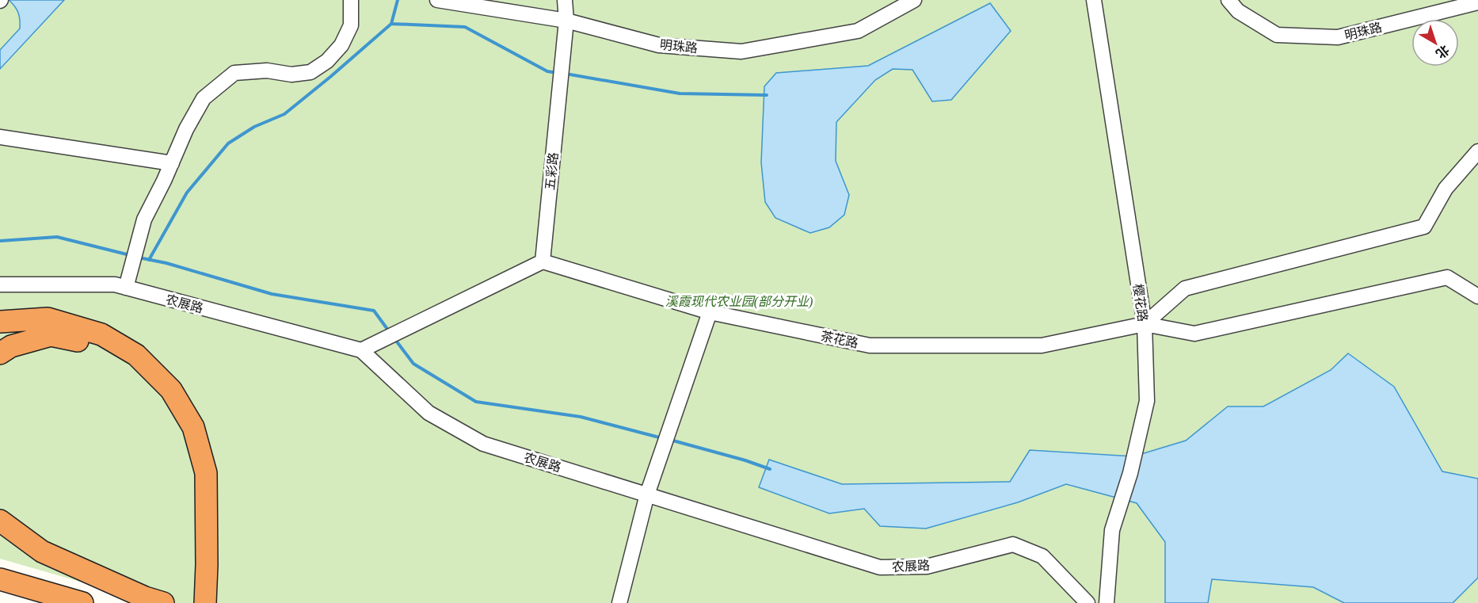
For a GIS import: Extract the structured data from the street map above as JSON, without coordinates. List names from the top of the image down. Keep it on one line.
{"streets":{"street":["明珠路","五彩路","樱花路","农展路","茶花路"]},"crossings":[["明珠路","五彩路"],["五彩路","茶花路"],["樱花路","茶花路"]],"parks":["溪霞现代农业园(部分开业)"],"north":"bottom right"}
